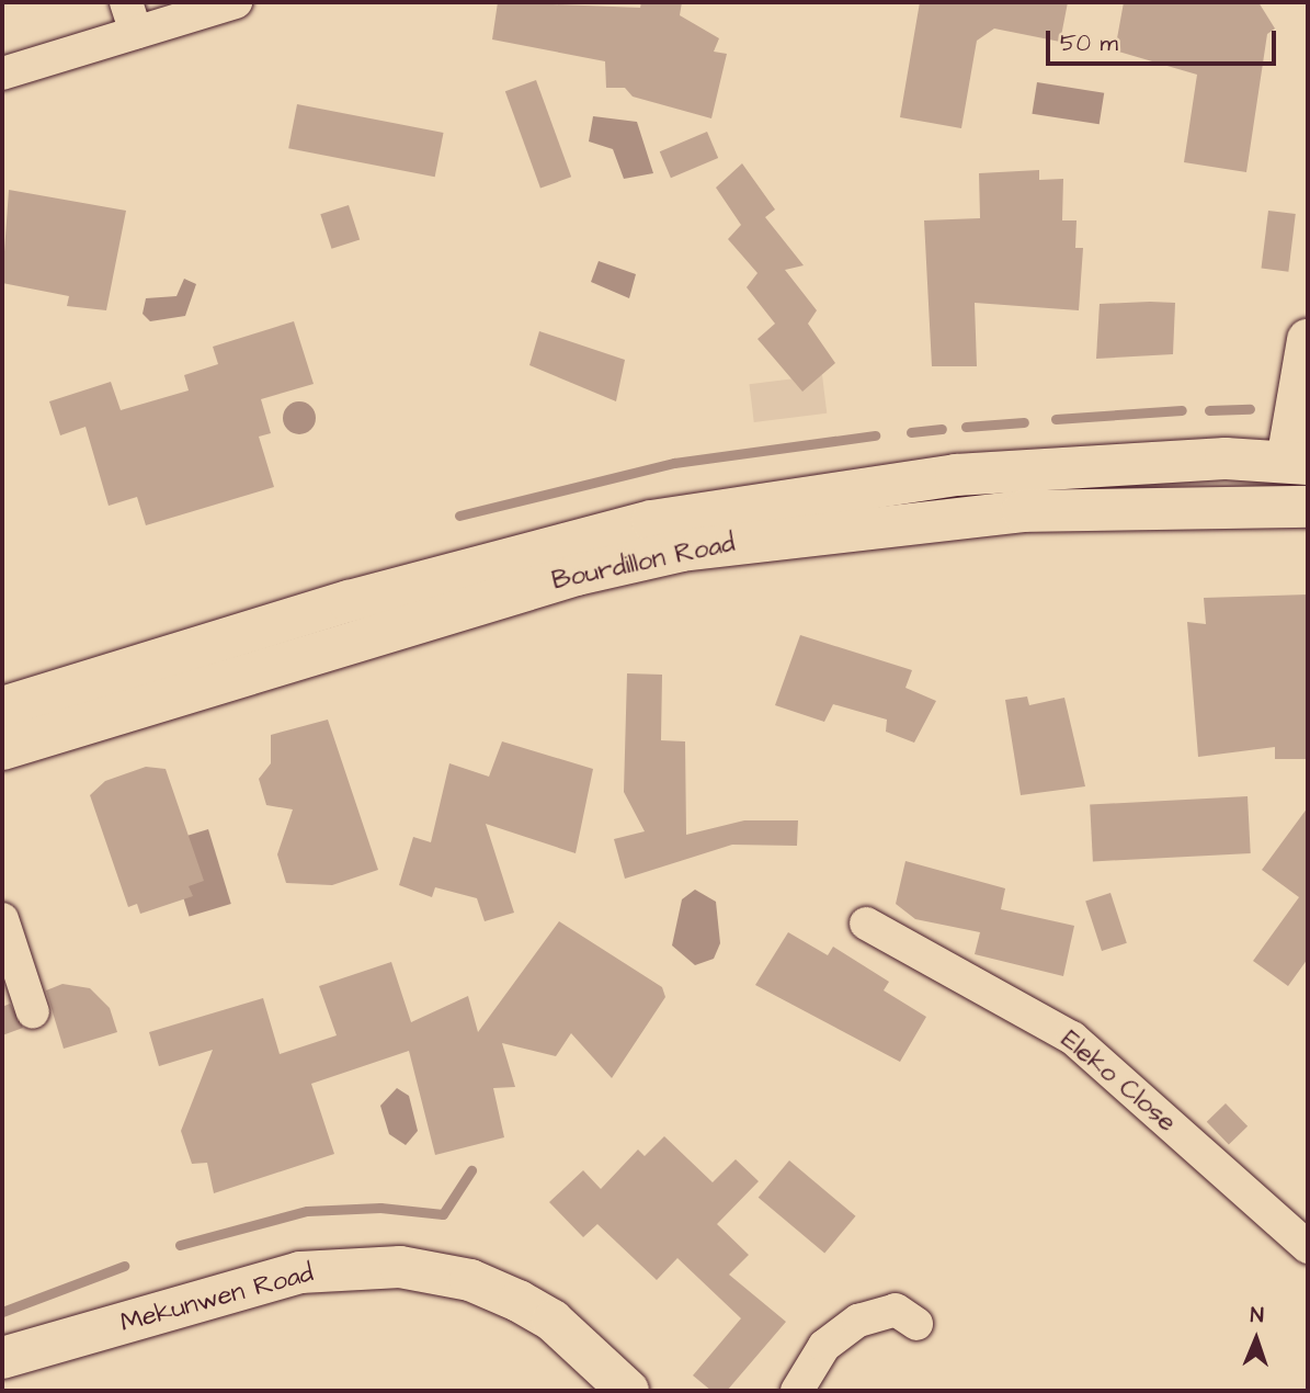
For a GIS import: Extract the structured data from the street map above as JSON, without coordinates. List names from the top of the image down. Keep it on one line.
{"streets":{"main road":["Bourdillon Road","Mekunwen Road"],"street":["Eleko Close"]},"scale_bar":"50 m","north":"top"}
